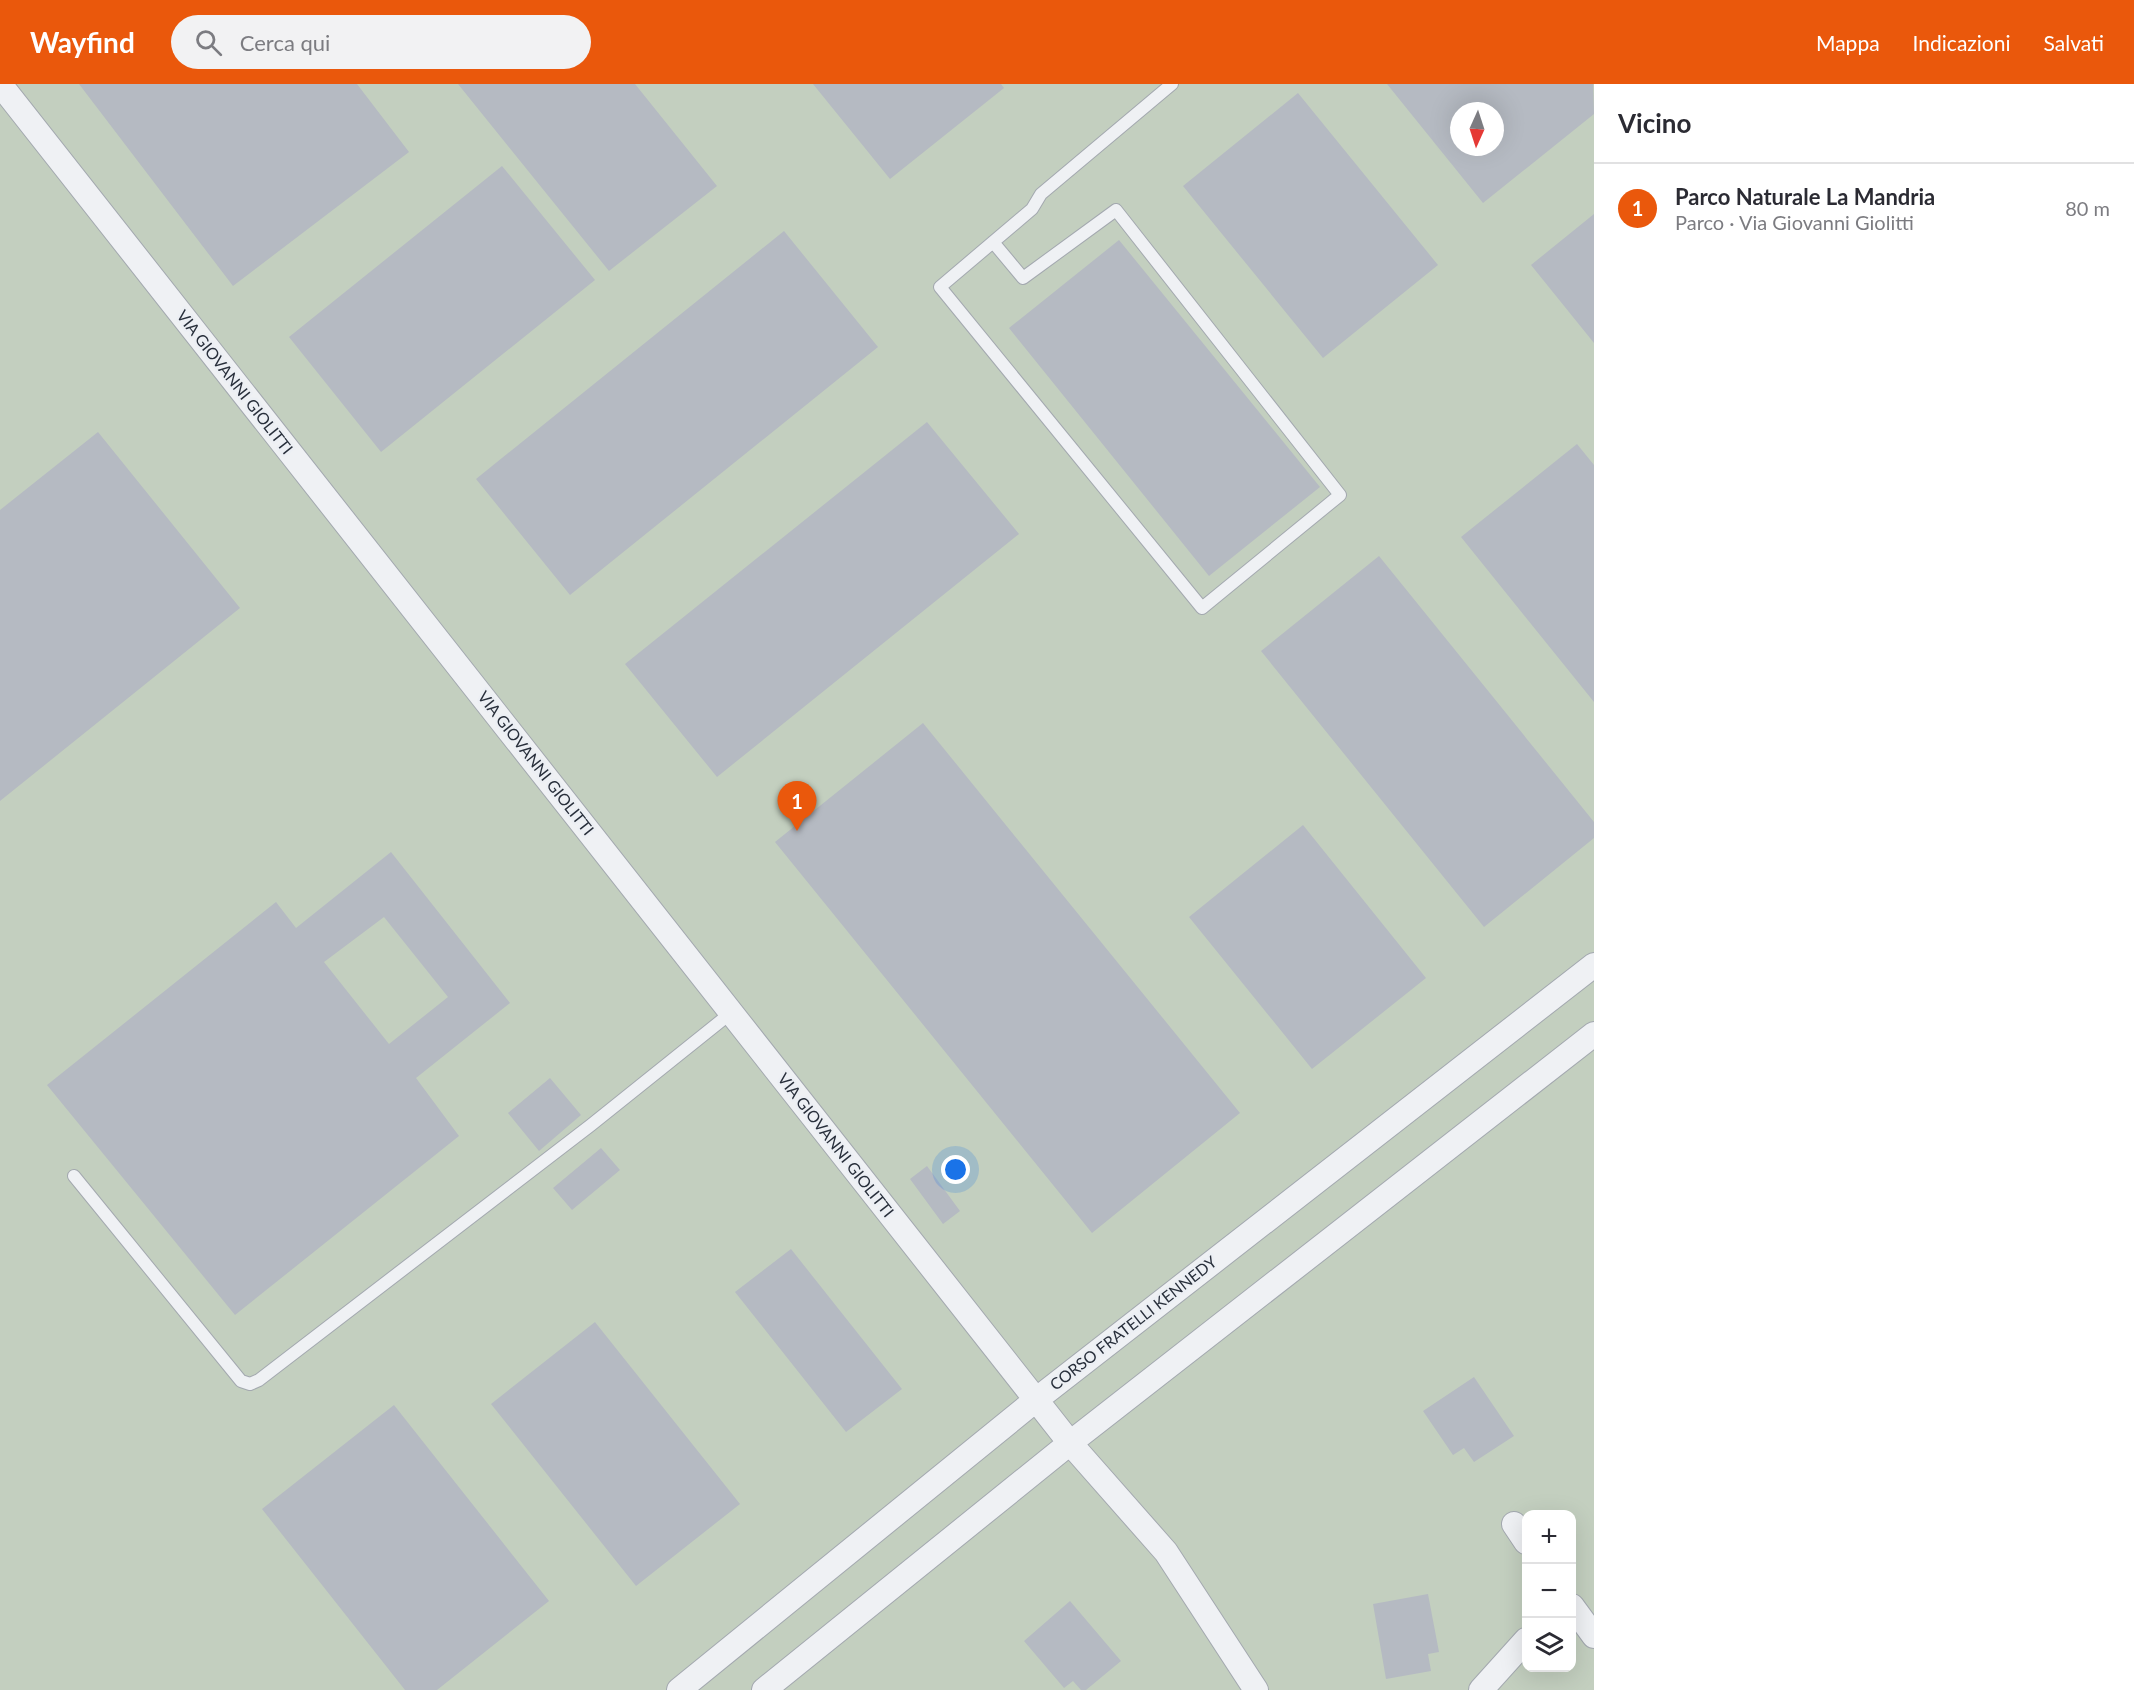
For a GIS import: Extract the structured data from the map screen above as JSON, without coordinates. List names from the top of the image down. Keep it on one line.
{"streets":{"street":["VIA GIOVANNI GIOLITTI","CORSO FRATELLI KENNEDY"]},"crossings":[["VIA GIOVANNI GIOLITTI","CORSO FRATELLI KENNEDY"]],"north":"bottom","page":{"header":"Wayfind","search":"Cerca qui","nav":["Mappa","Indicazioni","Salvati"],"heading":"Vicino","list":[{"mark":"1","name":"Parco Naturale La Mandria","note":"Parco · Via Giovanni Giolitti","value":"80 m"}],"pins":"1","map_buttons":["+","−"]}}
